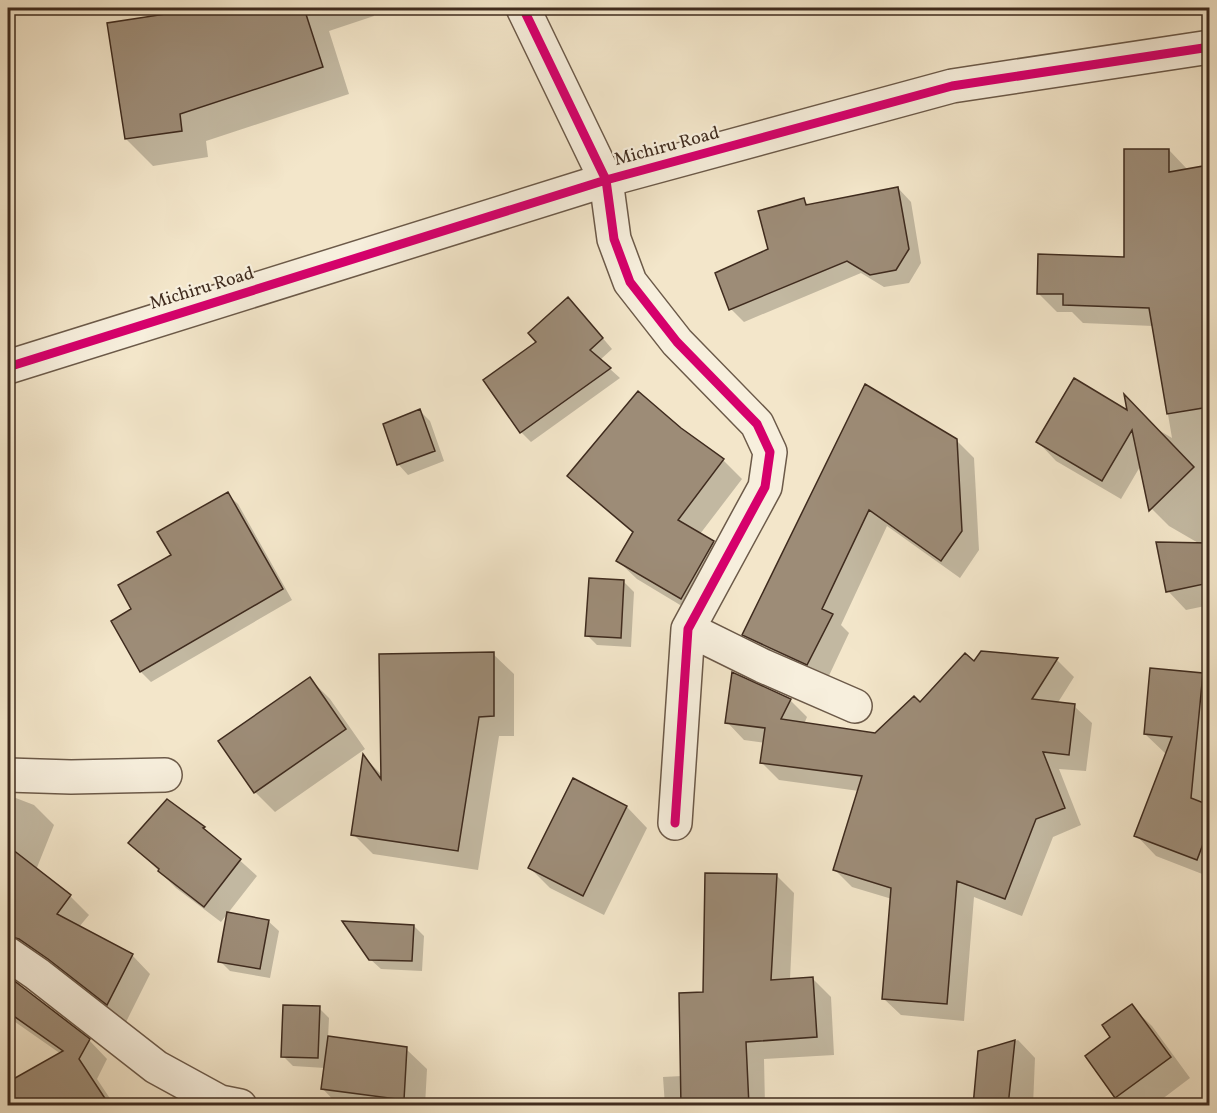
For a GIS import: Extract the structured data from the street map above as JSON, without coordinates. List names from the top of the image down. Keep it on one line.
{"streets":{"street":["Michiru Road"]}}
